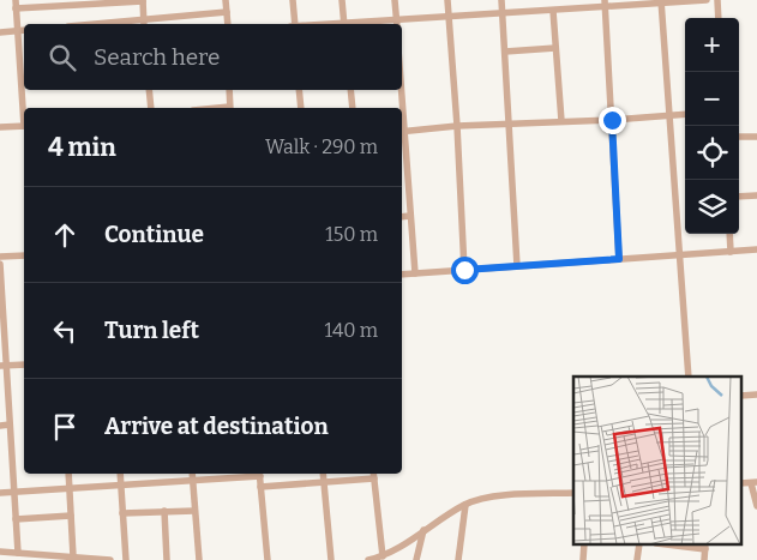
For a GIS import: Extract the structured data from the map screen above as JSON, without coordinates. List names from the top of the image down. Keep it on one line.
{"page":{"map_buttons":["+","−"],"search":"Search here","heading":["4 min","Walk · 290 m"],"list":[["Continue","150 m"],["Turn left","140 m"],"Arrive at destination"]}}
